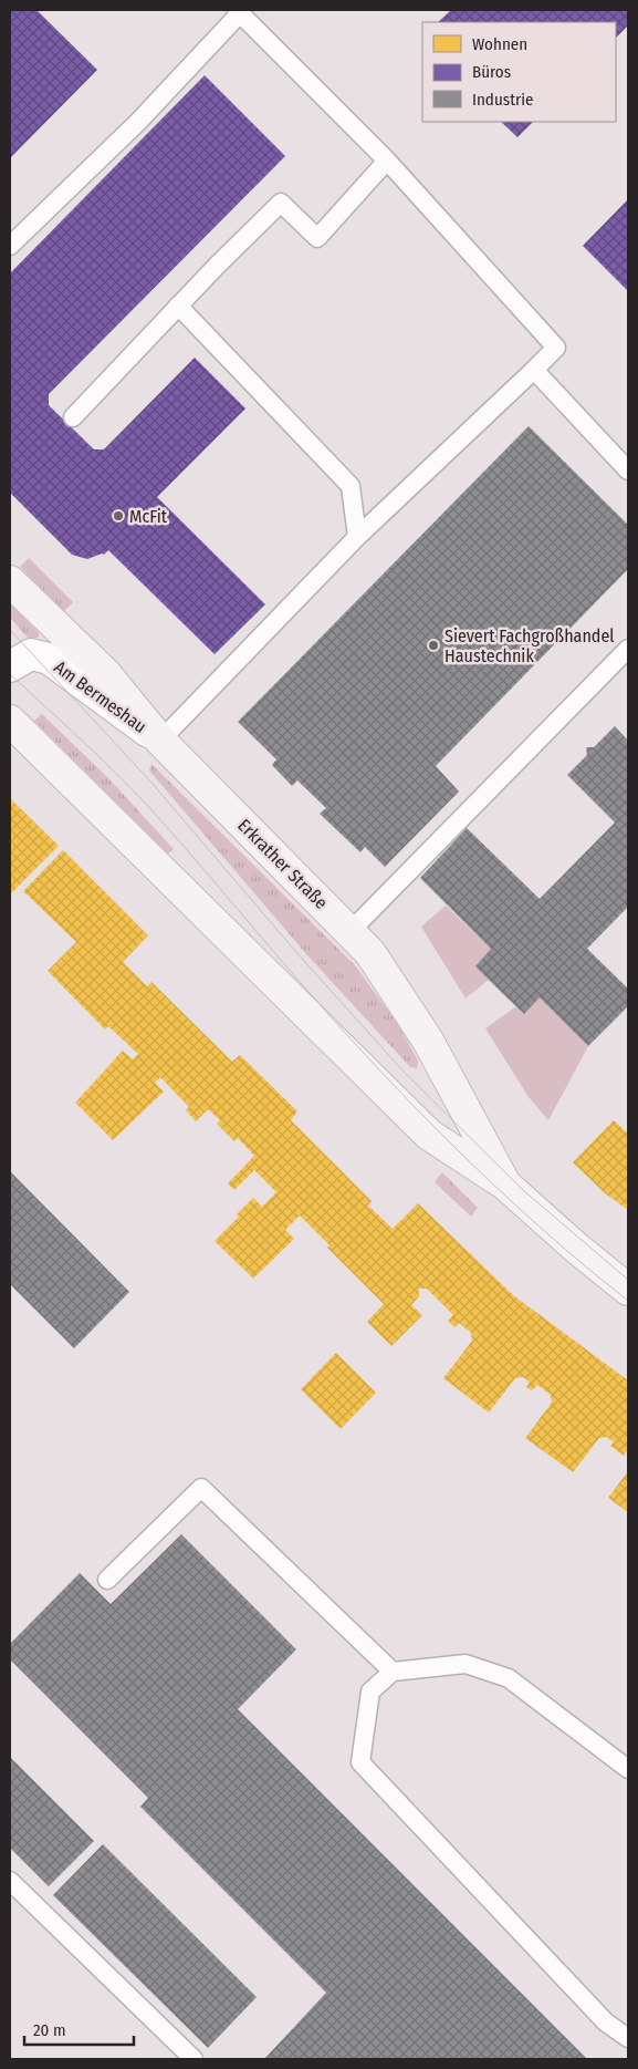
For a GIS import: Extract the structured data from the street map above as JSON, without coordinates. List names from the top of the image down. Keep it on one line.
{"streets":{"main road":["Erkrather Straße"],"street":["Am Bermeshau"]},"crossings":[["Am Bermeshau","Erkrather Straße"]],"places":["McFit","Sievert Fachgroßhandel Haustechnik"],"legend":["Wohnen","Büros","Industrie"],"scale_bar":"20 m"}
